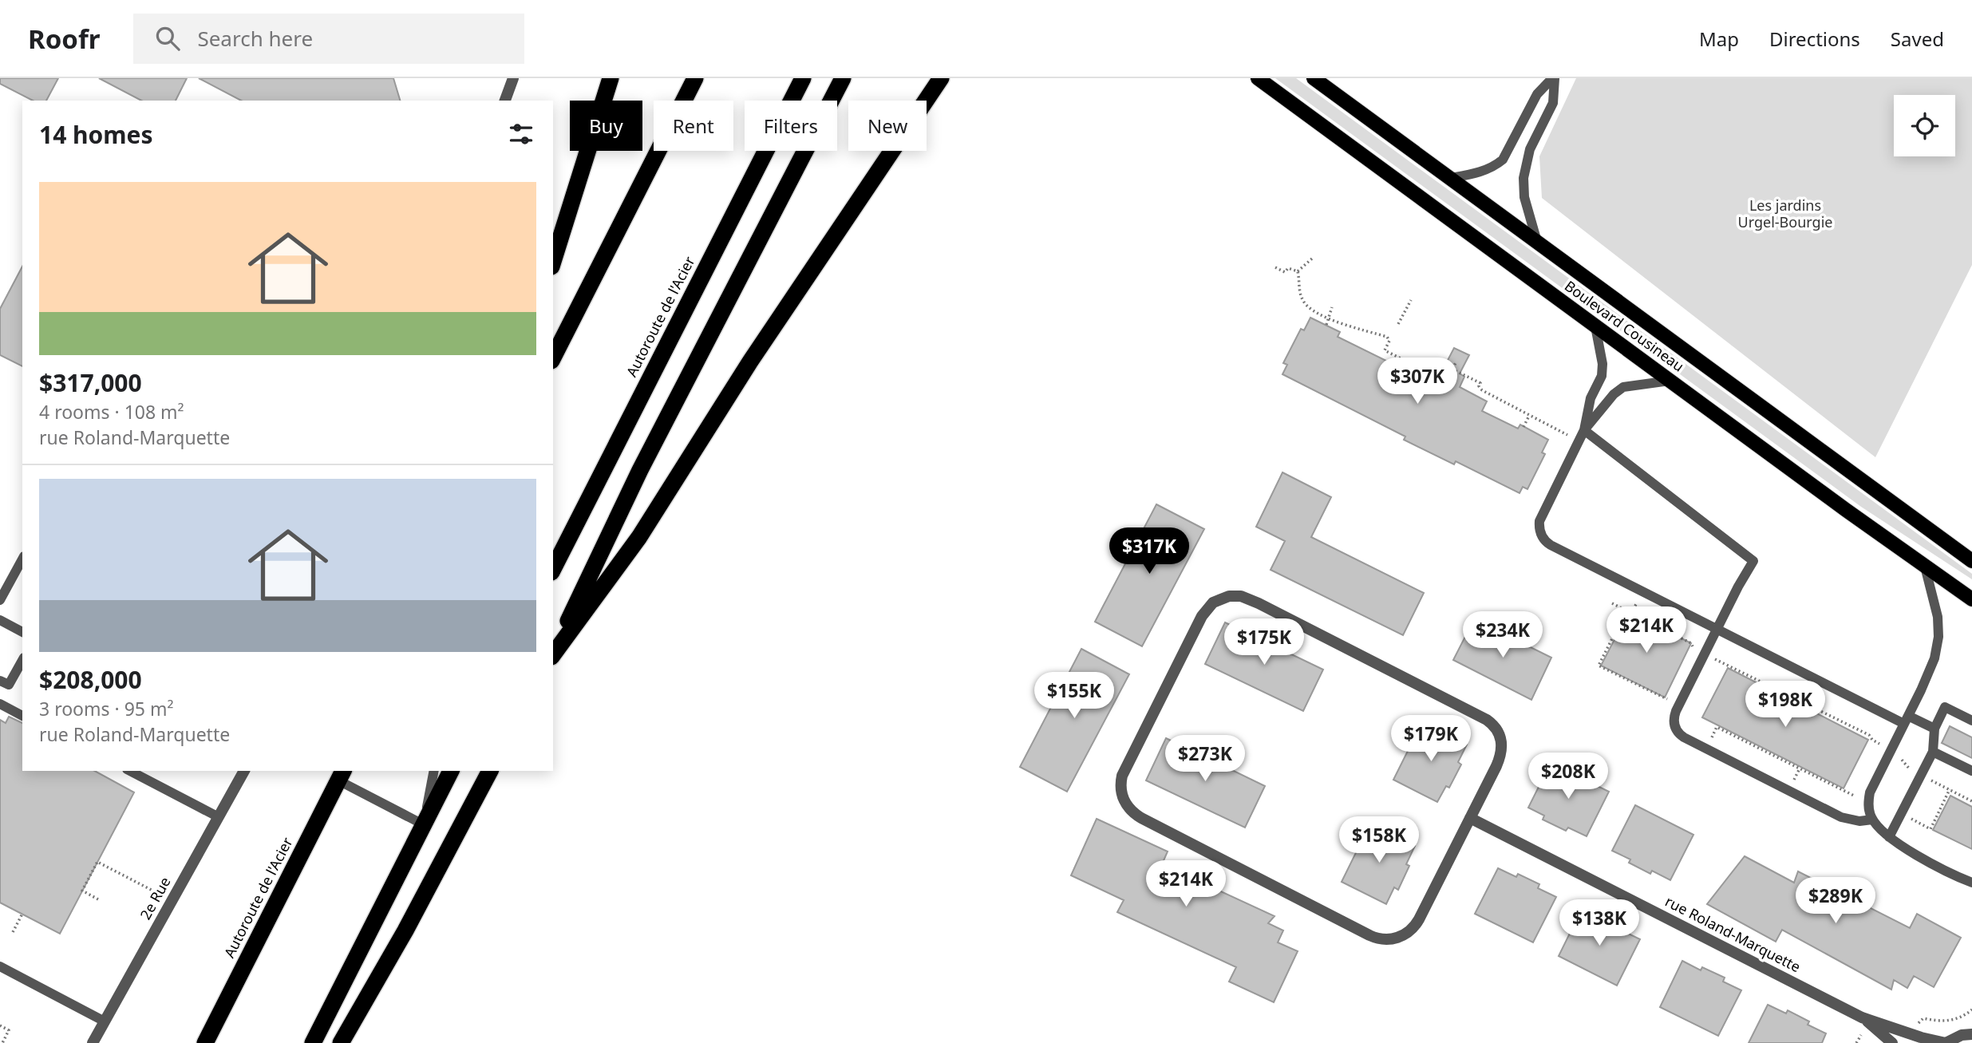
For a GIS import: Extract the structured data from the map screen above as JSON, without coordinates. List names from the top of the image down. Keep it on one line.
{"streets":{"highway":["Autoroute de l'Acier"],"main road":["Boulevard Cousineau"],"street":["2e Rue","rue Roland-Marquette"]},"parks":["Les jardins Urgel-Bourgie"],"page":{"header":"Roofr","search":"Search here","nav":["Map","Directions","Saved"],"chip":["Buy","Rent","Filters","New"],"heading":"14 homes","list":[{"name":"$317,000","note":"4 rooms · 108 m² · rue Roland-Marquette"},{"name":"$208,000","note":"3 rooms · 95 m² · rue Roland-Marquette"}],"price":["$307K","$317K","$214K","$234K","$175K","$155K","$198K","$179K","$273K","$208K","$158K","$214K","$289K","$138K"]}}
